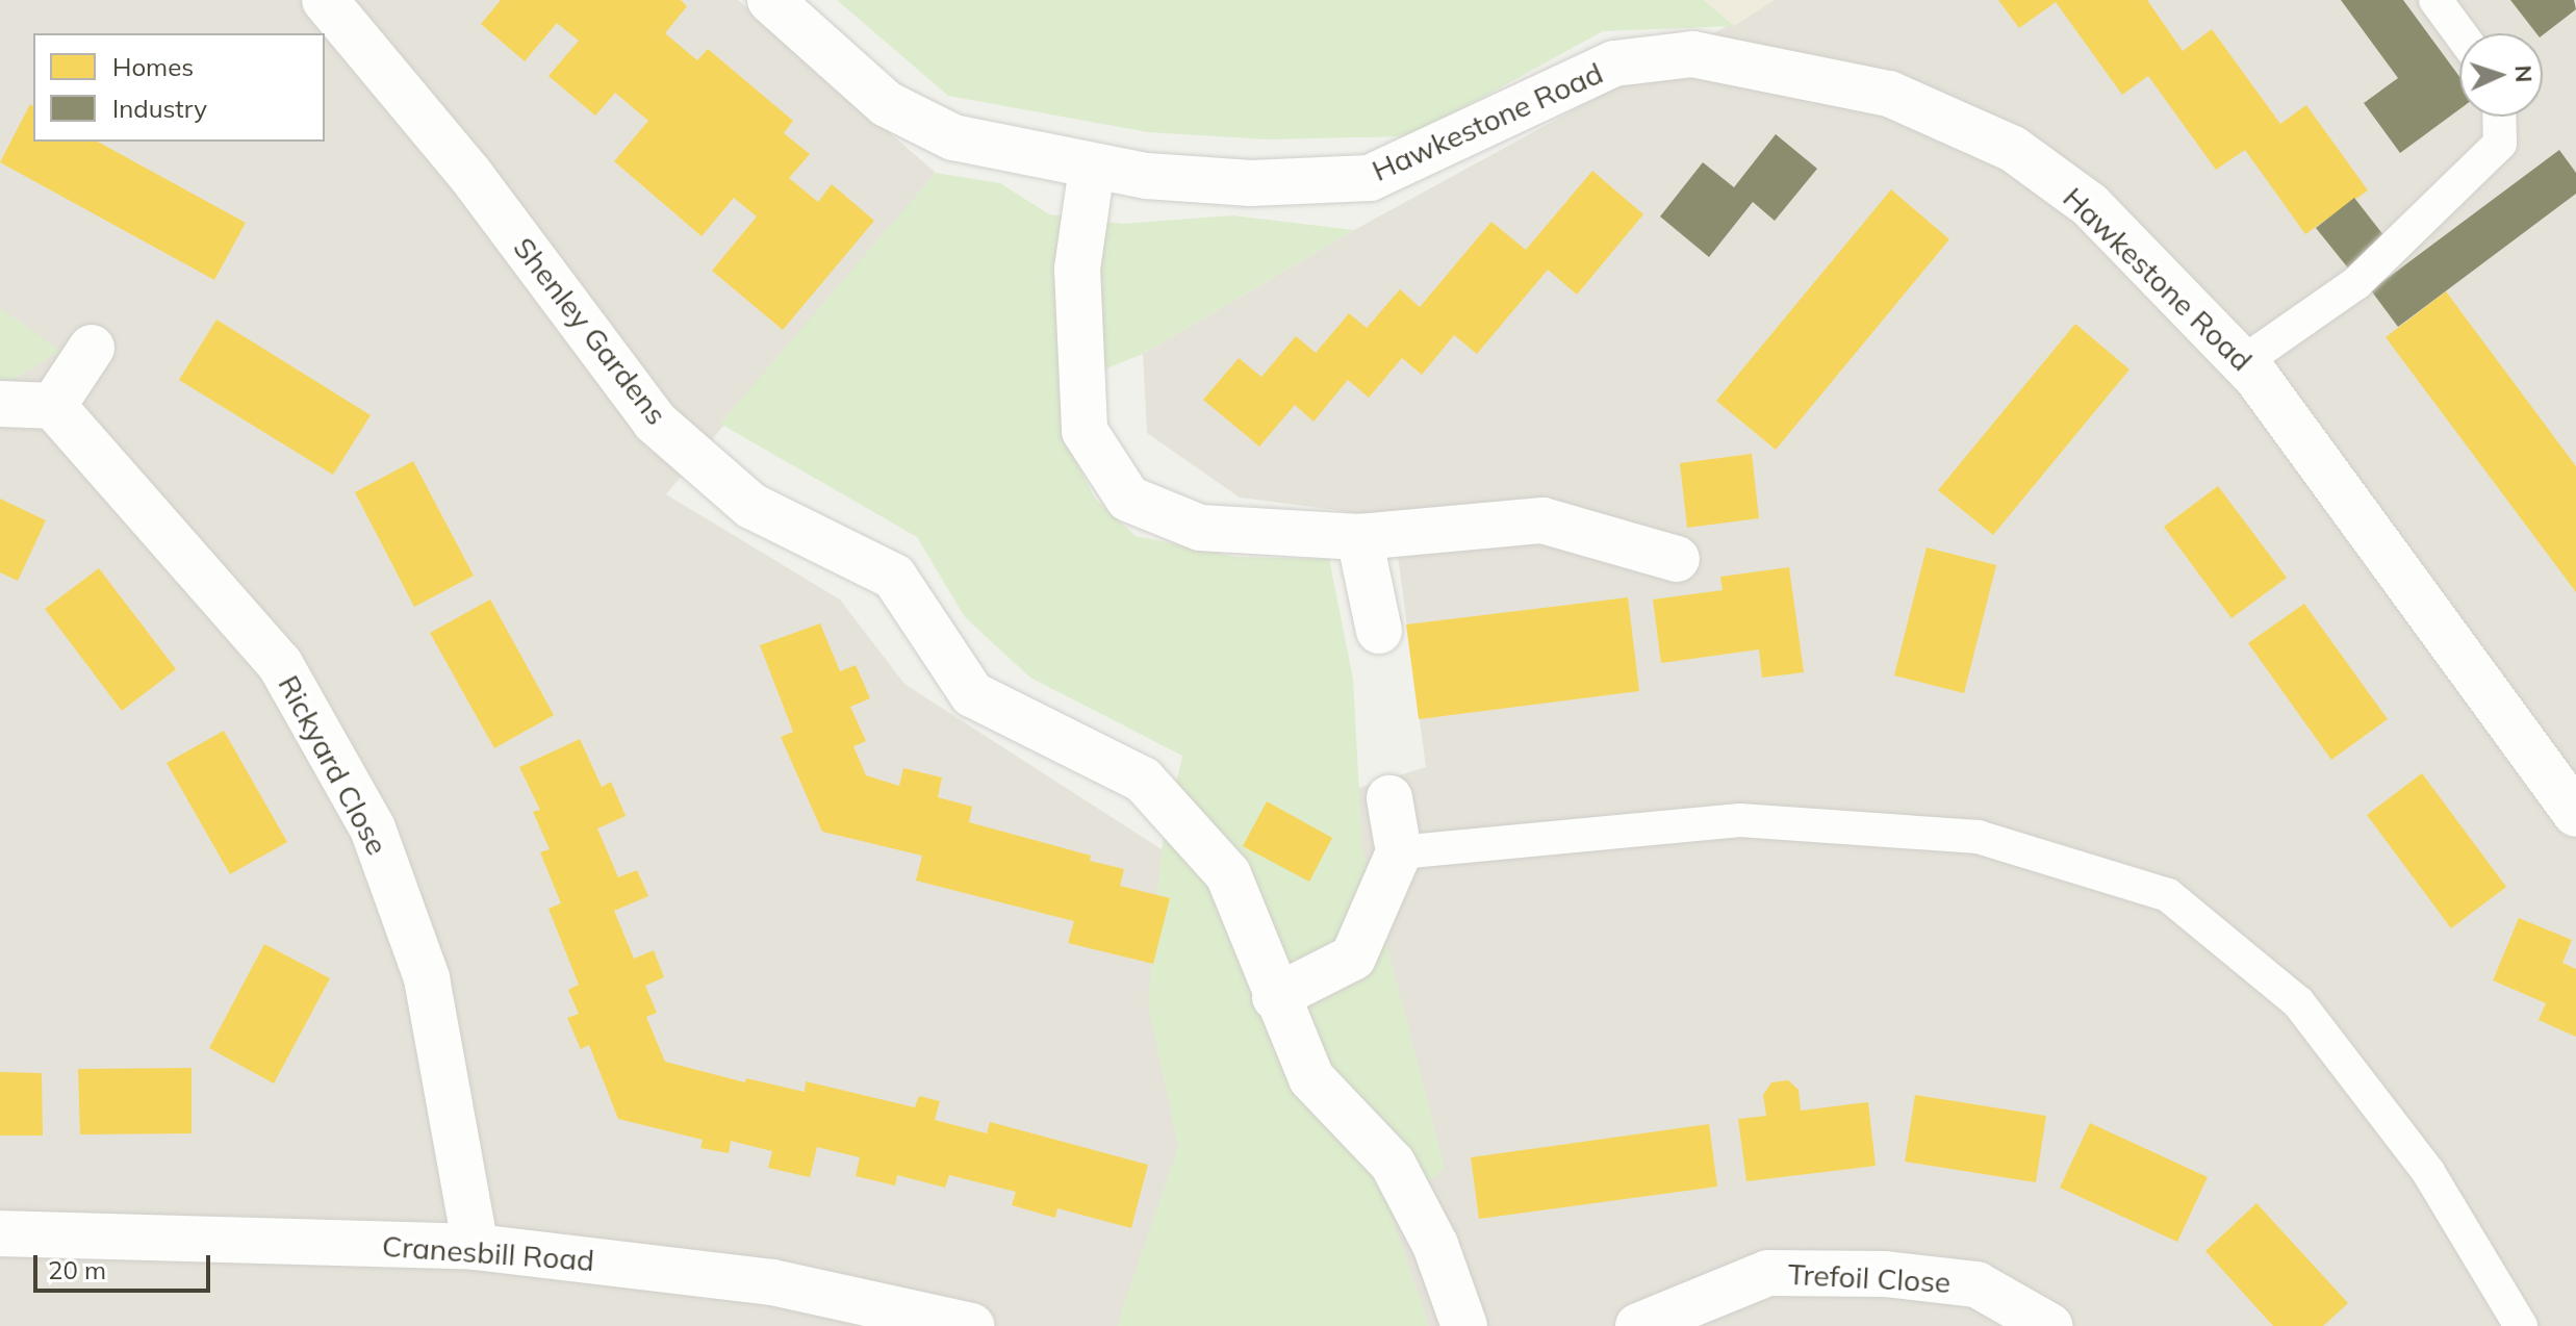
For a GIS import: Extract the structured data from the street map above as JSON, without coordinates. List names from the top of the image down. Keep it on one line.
{"streets":{"street":["Hawkestone Road","Shenley Gardens","Rickyard Close","Cranesbill Road","Trefoil Close"]},"crossings":[["Rickyard Close","Cranesbill Road"]],"legend":["Homes","Industry"],"scale_bar":"20 m","north":"right"}
